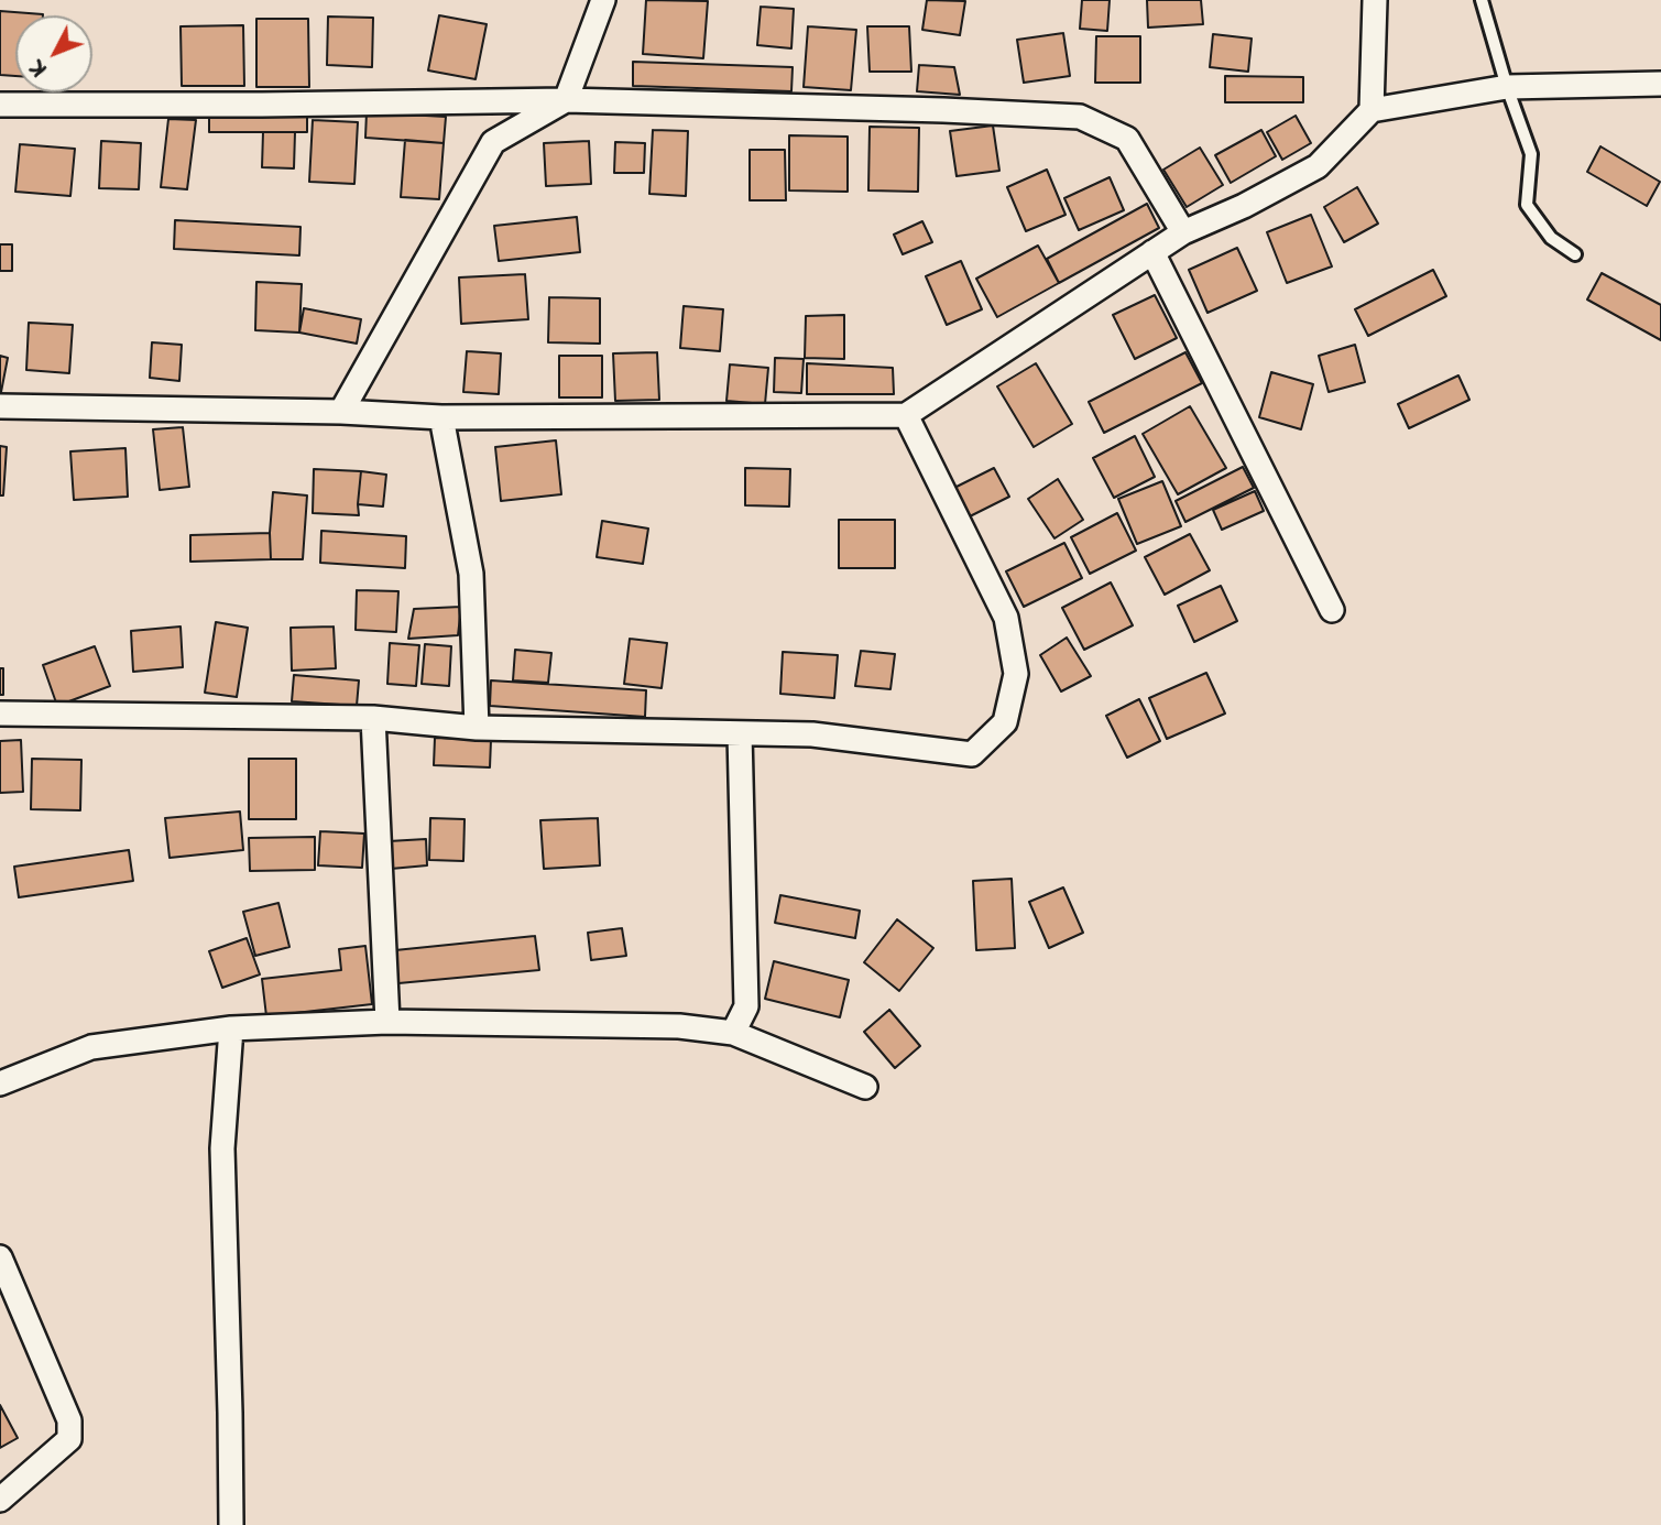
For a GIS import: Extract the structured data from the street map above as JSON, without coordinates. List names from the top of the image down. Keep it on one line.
{"north":"bottom left"}
